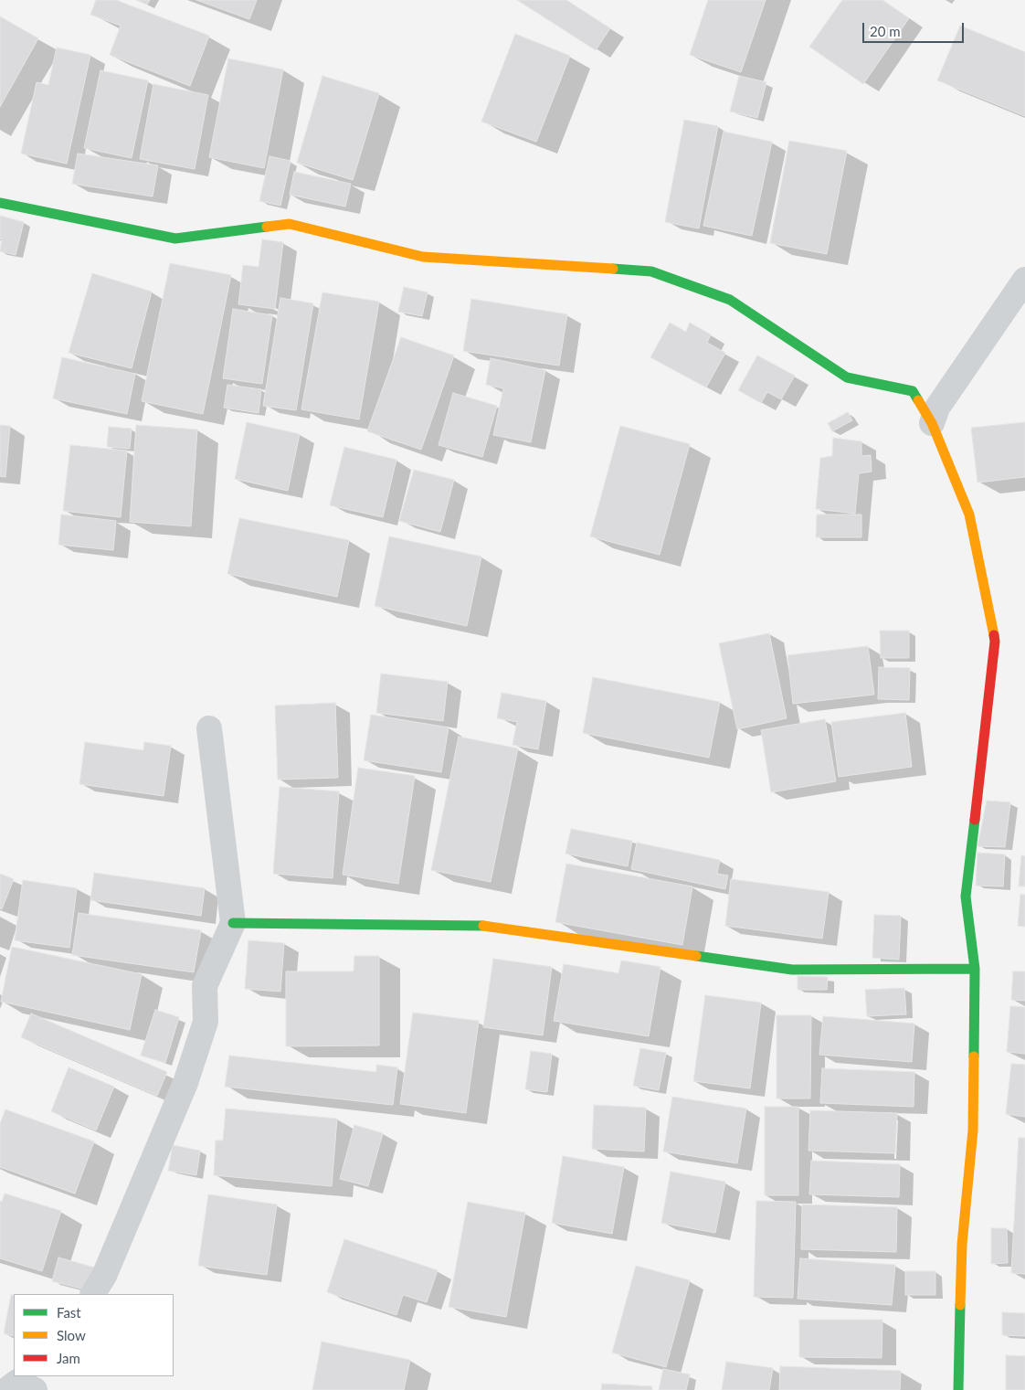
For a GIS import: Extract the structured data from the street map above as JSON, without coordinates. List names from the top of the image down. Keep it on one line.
{"legend":["Fast","Slow","Jam"],"scale_bar":"20 m"}
